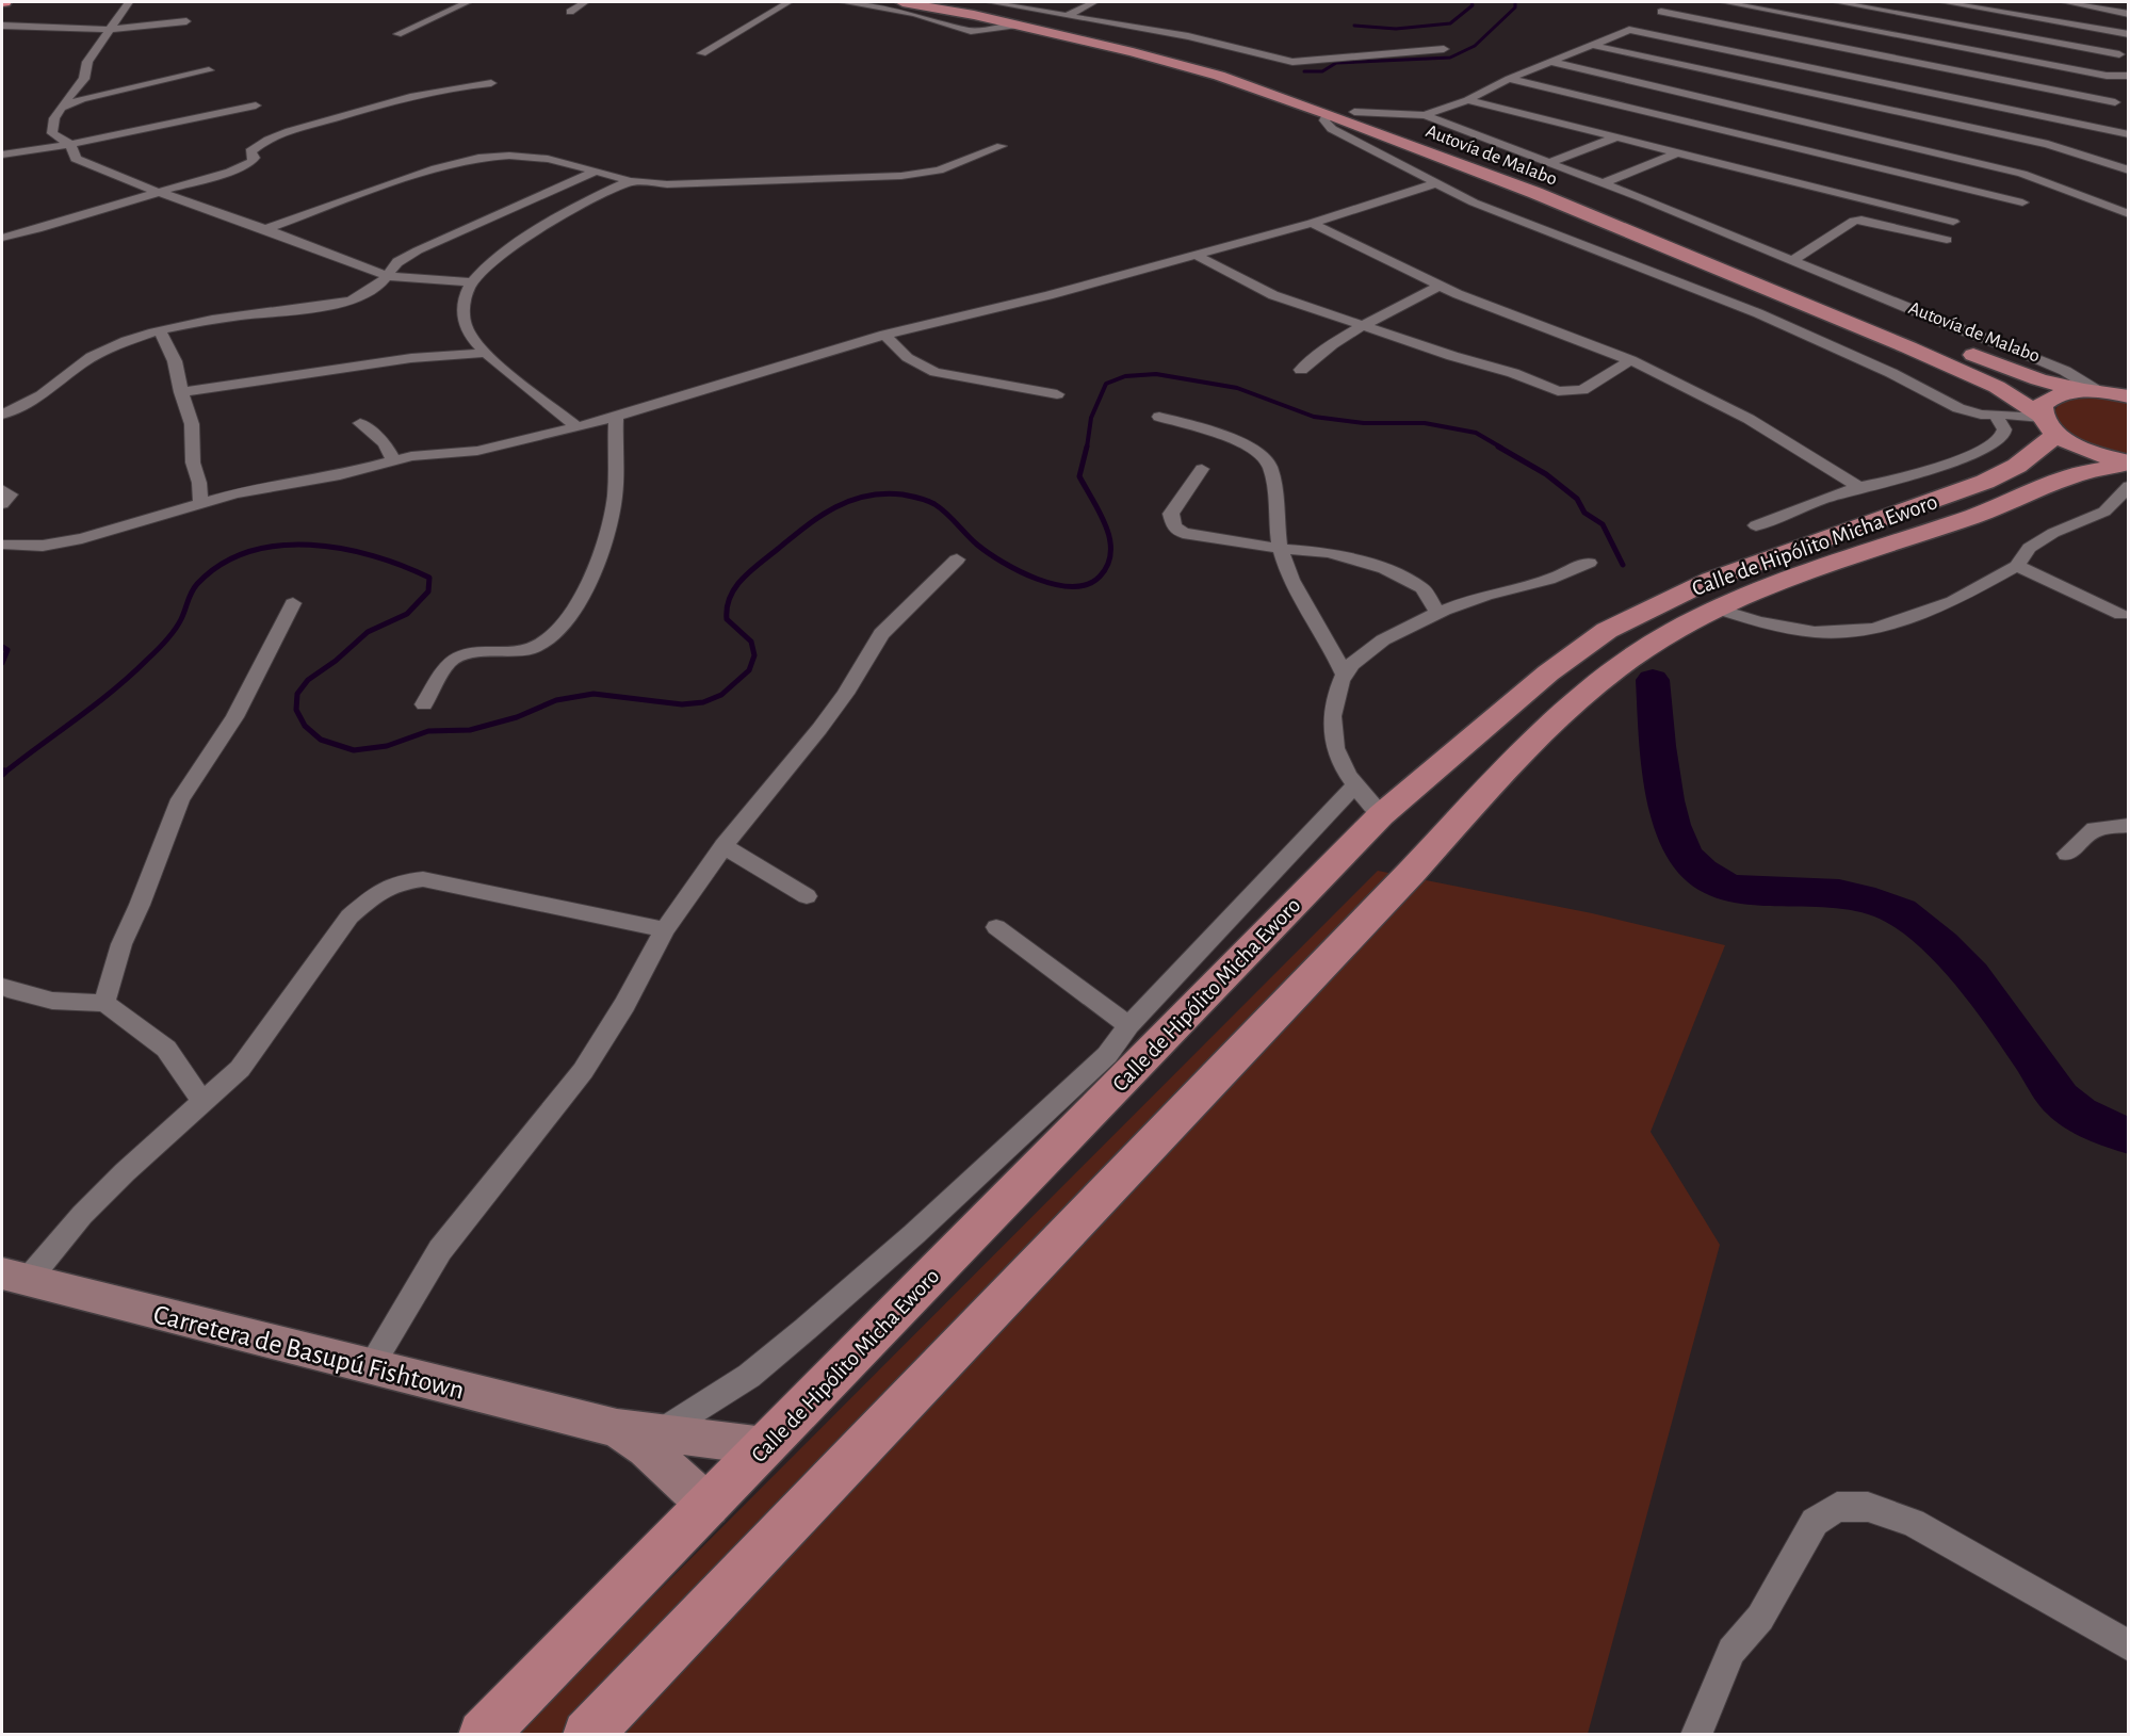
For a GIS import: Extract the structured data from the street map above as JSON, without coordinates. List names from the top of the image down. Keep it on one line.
{"streets":{"main road":["Autovía de Malabo","Calle de Hipólito Micha Eworo"],"street":["Carretera de Basupú Fishtown"]},"crossings":[["Autovía de Malabo","Calle de Hipólito Micha Eworo"],["Calle de Hipólito Micha Eworo","Carretera de Basupú Fishtown"]]}
